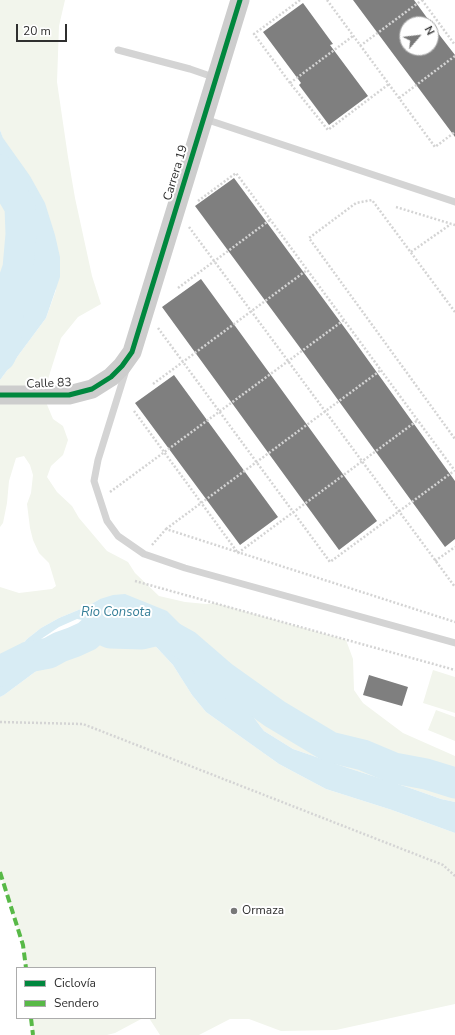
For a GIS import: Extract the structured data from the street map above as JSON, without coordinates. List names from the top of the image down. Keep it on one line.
{"streets":{"street":["Carrera 19","Calle 83"]},"crossings":[["Carrera 19","Calle 83"]],"water":["Rio Consota"],"places":["Ormaza"],"legend":["Ciclovía","Sendero"],"scale_bar":"20 m","north":"top right"}
